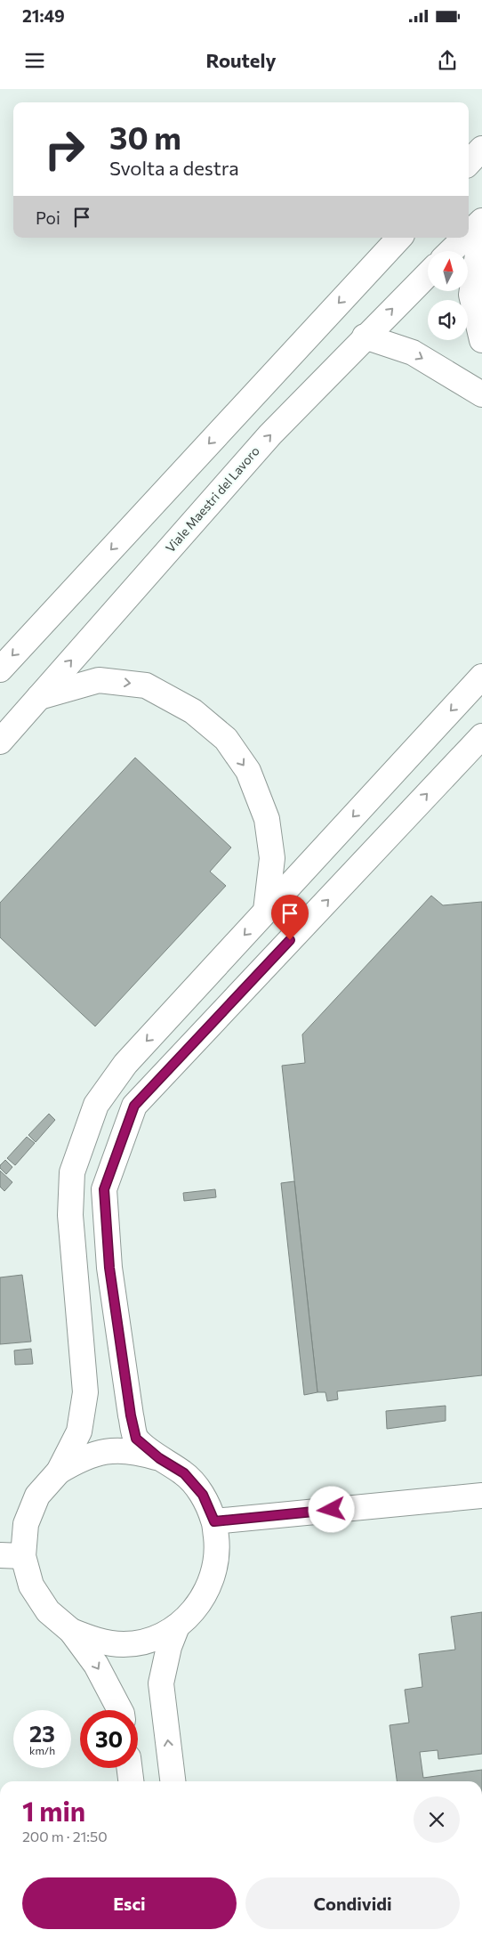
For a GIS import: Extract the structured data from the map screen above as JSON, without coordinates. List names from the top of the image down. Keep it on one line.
{"streets":{"street":["Viale Maestri del Lavoro"]},"north":"top","page":{"status":"21:49","header":"Routely","turn":["30 m","Svolta a destra"],"then":"Poi","speed":"23 km/h","limit":"30","heading":["1 min","200 m · 21:50"],"buttons":["Esci","Condividi"]}}
